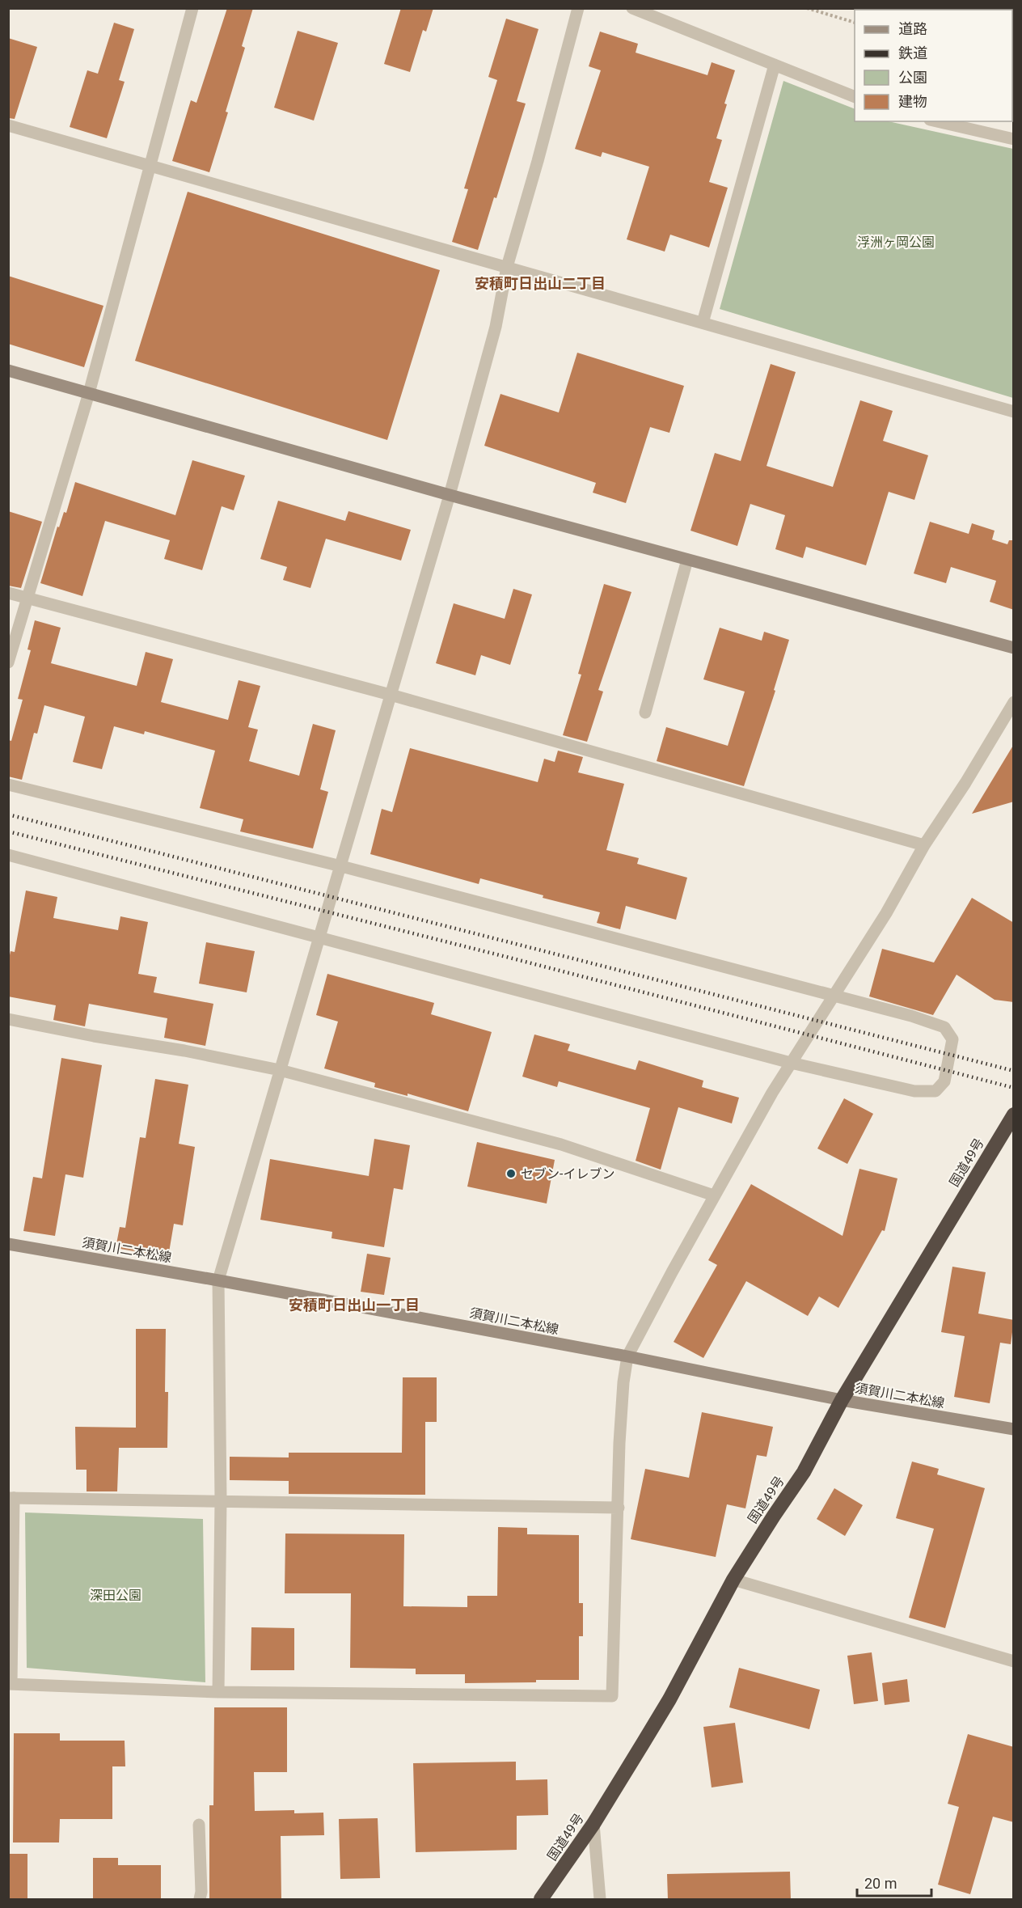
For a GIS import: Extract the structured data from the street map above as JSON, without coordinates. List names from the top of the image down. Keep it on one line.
{"streets":{"highway":["国道49号"],"street":["須賀川二本松線"]},"crossings":[["国道49号","須賀川二本松線"]],"districts":["安積町日出山二丁目","安積町日出山一丁目"],"parks":["浮洲ヶ岡公園","深田公園"],"places":["セブン-イレブン"],"legend":["道路","鉄道","公園","建物"],"scale_bar":"20 m"}
